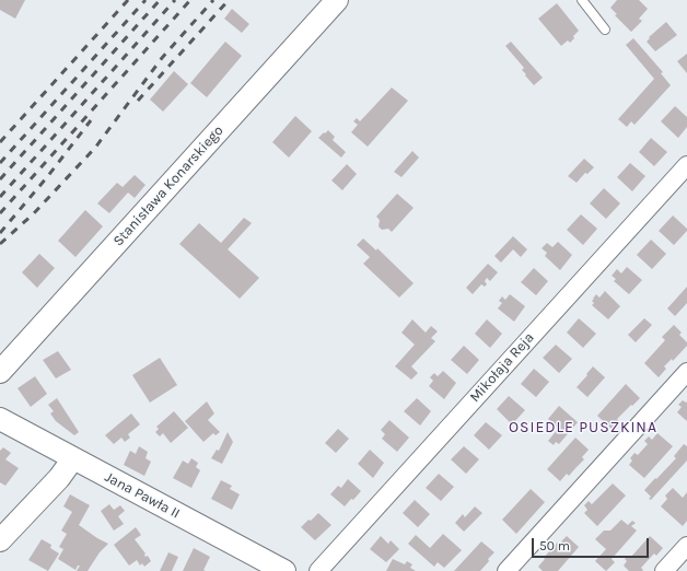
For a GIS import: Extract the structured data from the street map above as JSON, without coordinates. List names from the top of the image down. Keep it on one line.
{"streets":{"street":["Stanisława Konarskiego","Mikołaja Reja","Jana Pawła II"]},"districts":["OSIEDLE PUSZKINA"],"scale_bar":"50 m"}
